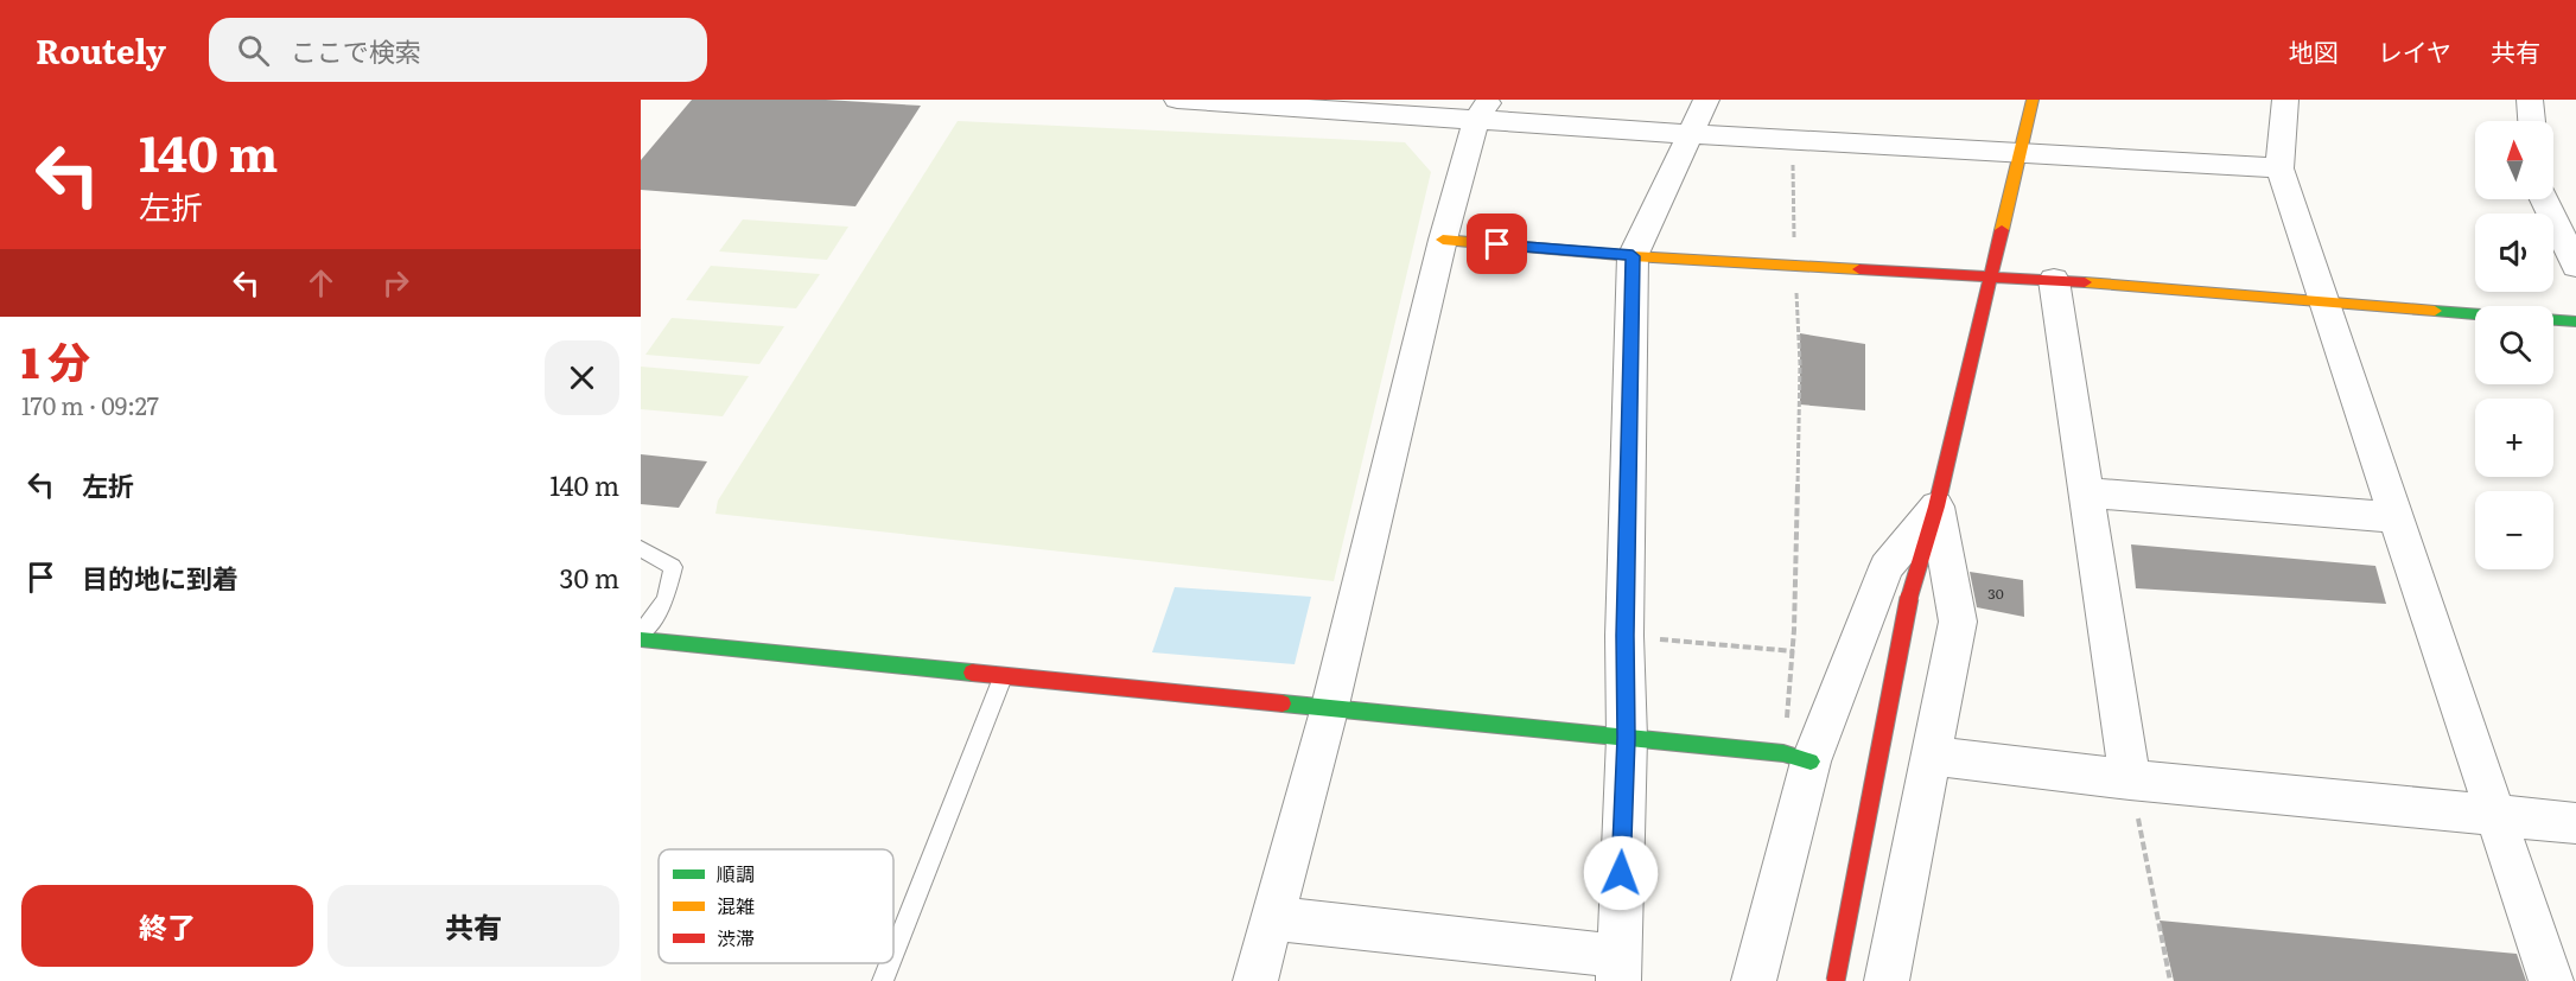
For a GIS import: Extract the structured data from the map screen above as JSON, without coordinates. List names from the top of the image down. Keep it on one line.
{"house_numbers":["30"],"legend":["順調","混雑","渋滞"],"north":"top","page":{"header":"Routely","search":"ここで検索","nav":["地図","レイヤ","共有"],"turn":["140 m","左折"],"map_buttons":["+","−"],"heading":["1 分","170 m · 09:27"],"list":[{"name":"左折","value":"140 m"},{"name":"目的地に到着","value":"30 m"}],"buttons":["終了","共有"]}}
